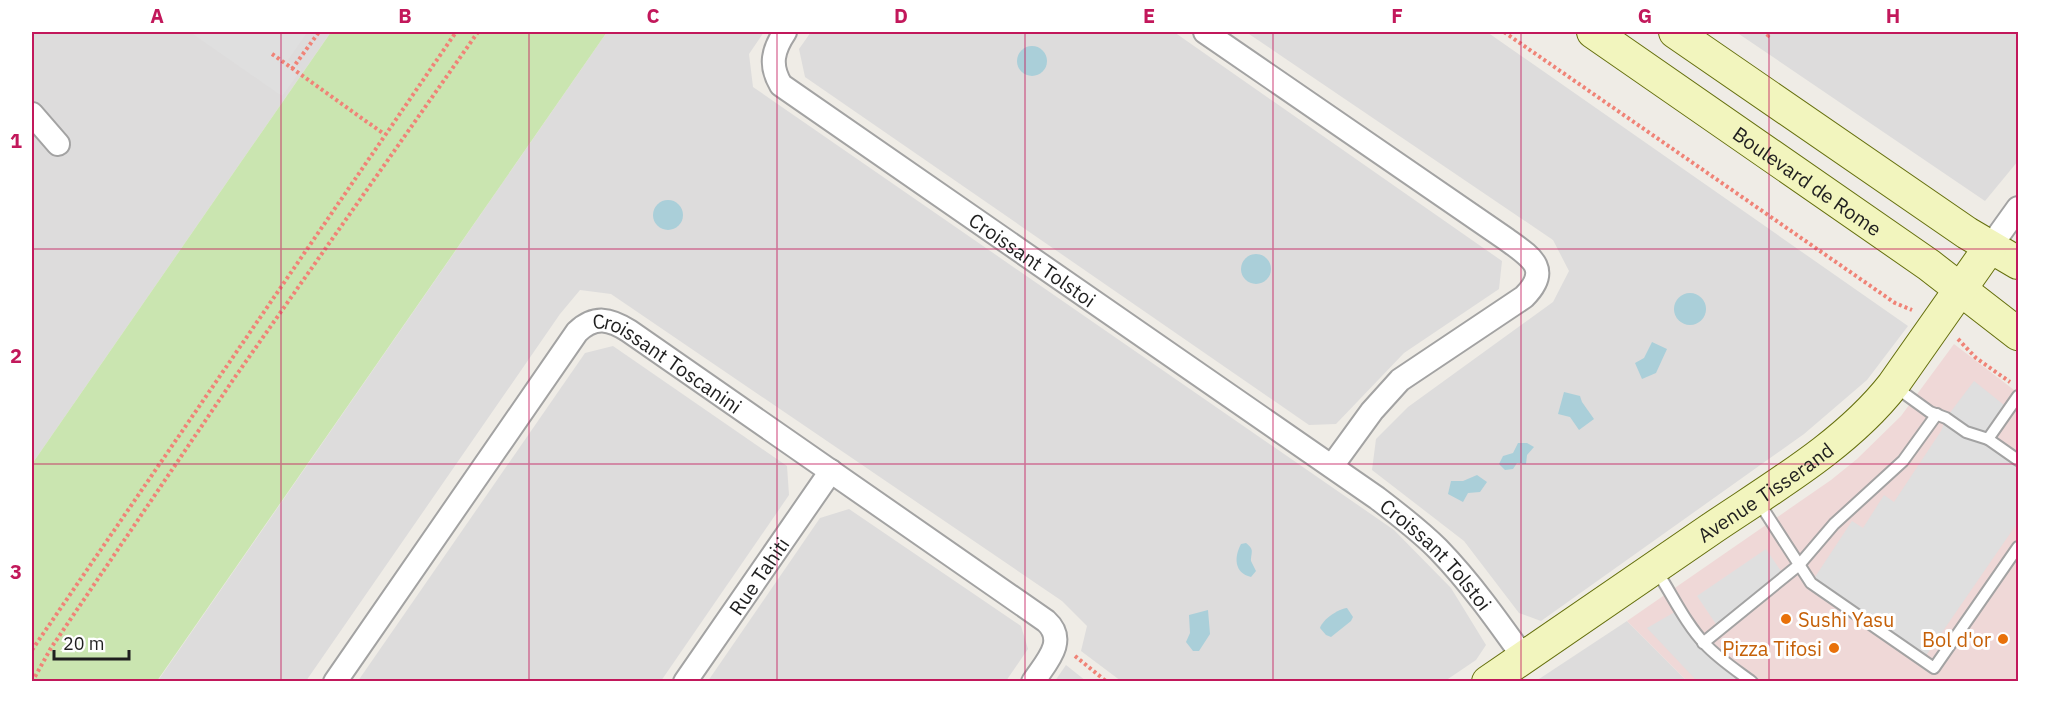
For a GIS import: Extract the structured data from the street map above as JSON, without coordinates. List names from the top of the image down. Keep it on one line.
{"streets":{"main road":["Boulevard de Rome","Avenue Tisserand"],"street":["Croissant Tolstoi","Croissant Toscanini","Rue Tahiti"]},"crossings":[["Boulevard de Rome","Avenue Tisserand"],["Croissant Tolstoi","Avenue Tisserand"],["Croissant Toscanini","Rue Tahiti"]],"places":["Sushi Yasu","Bol d'or","Pizza Tifosi"],"scale_bar":"20 m","grid":{"columns":["A","B","C","D","E","F","G","H"],"rows":["1","2","3"]}}
